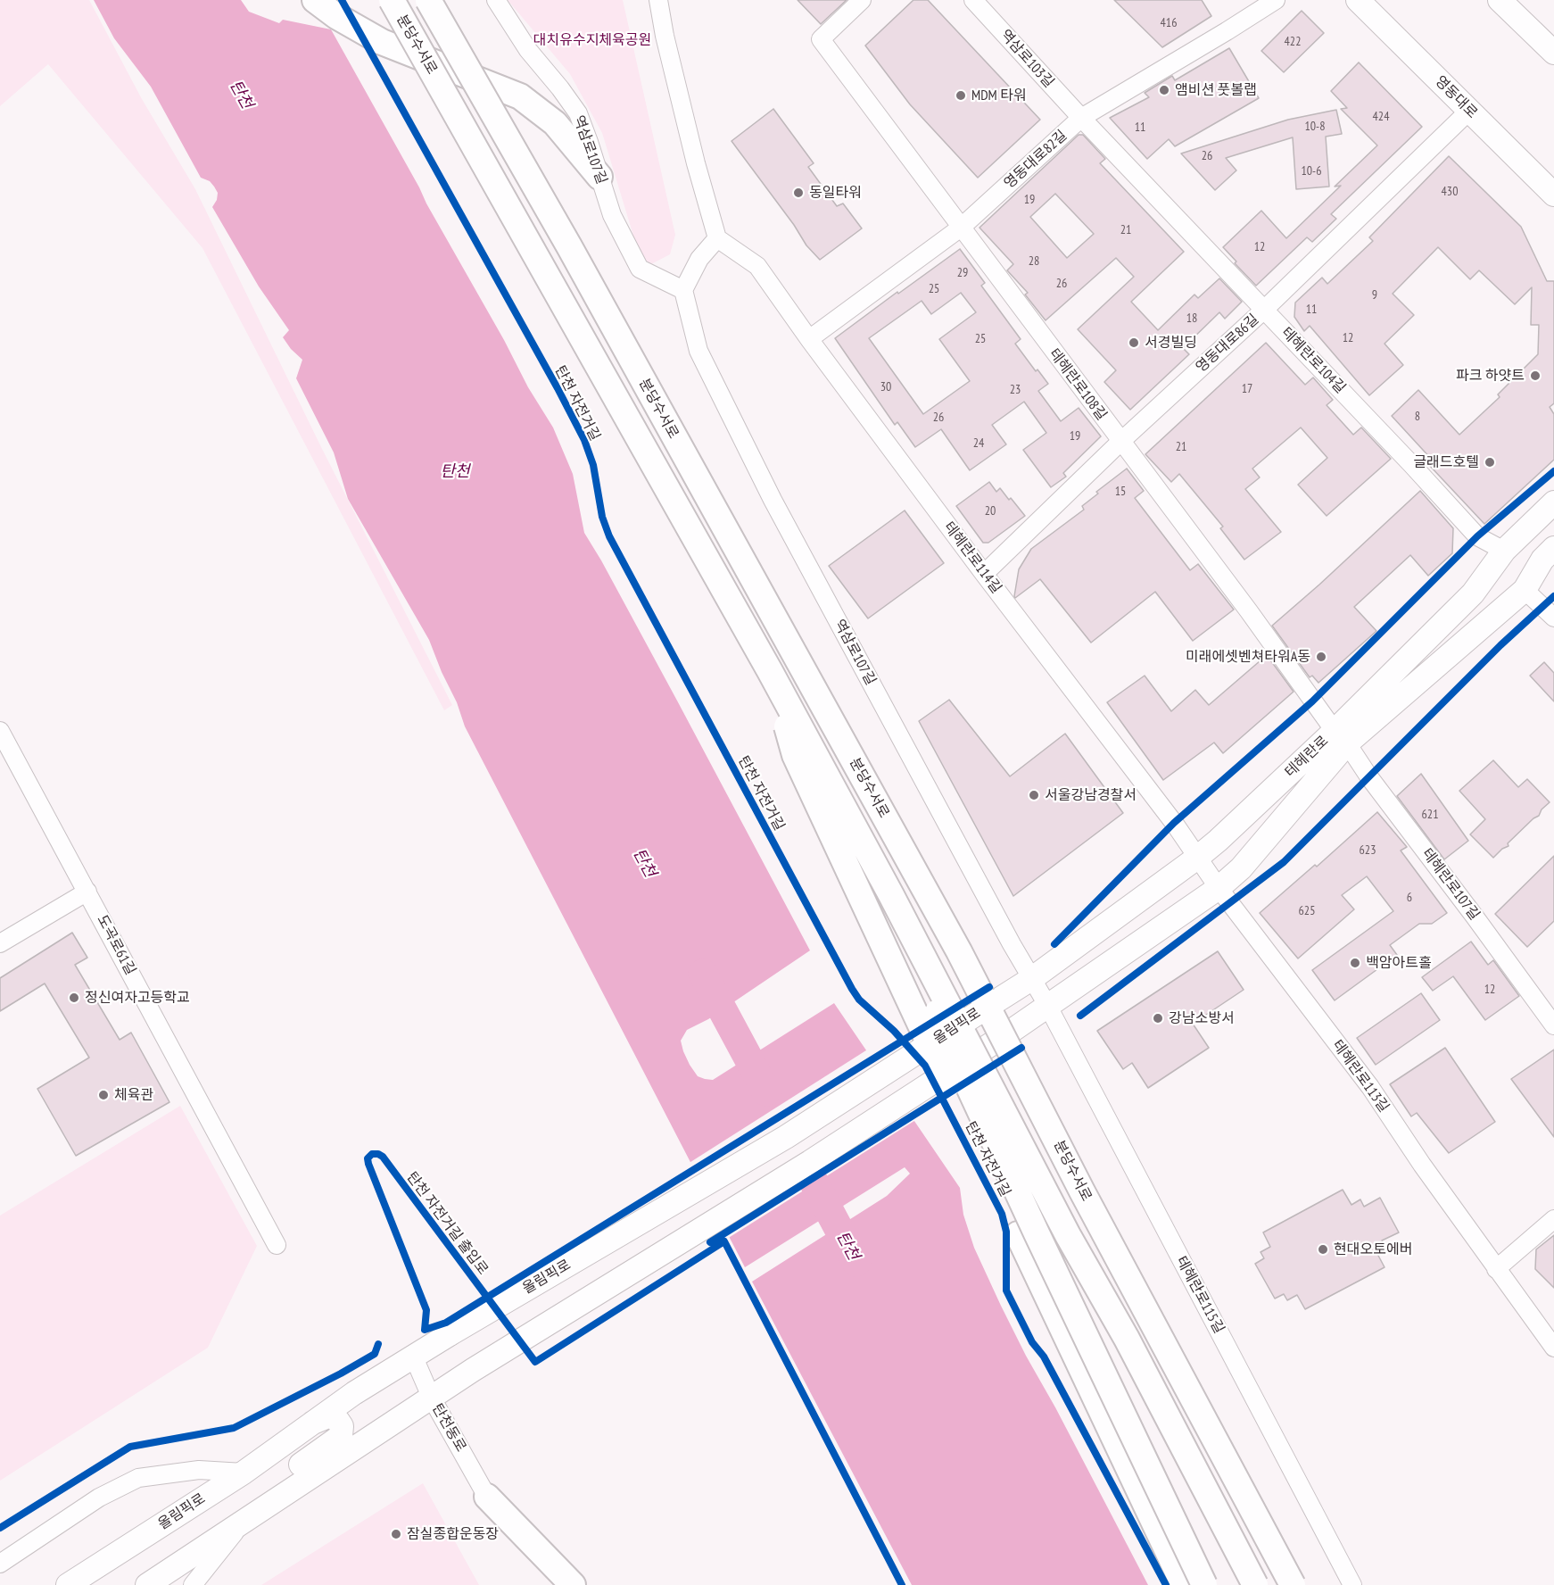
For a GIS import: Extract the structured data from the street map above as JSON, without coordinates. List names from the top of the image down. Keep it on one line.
{"streets":{"highway":["분당수서로"],"main road":["영동대로","테헤란로","올림픽로"],"street":["역삼로103길","역삼로107길","영동대로82길","영동대로86길","테헤란로104길","테헤란로108길","테헤란로114길","테헤란로107길","도곡로61길","테헤란로113길","테헤란로115길","탄천동로"],"cycle path":["탄천 자전거길","탄천 자전거길 출입로"]},"crossings":[["역삼로103길","영동대로82길"],["역삼로103길","테헤란로104길"],["영동대로","영동대로86길"],["역삼로107길","테헤란로"],["역삼로107길","올림픽로"],["역삼로107길","테헤란로115길"],["영동대로82길","테헤란로104길"],["영동대로82길","테헤란로108길"],["영동대로82길","테헤란로114길"],["영동대로86길","테헤란로104길"],["영동대로86길","테헤란로108길"],["영동대로86길","테헤란로114길"],["테헤란로104길","테헤란로"],["테헤란로108길","테헤란로"],["테헤란로108길","테헤란로107길"],["테헤란로114길","테헤란로"],["테헤란로114길","테헤란로113길"],["테헤란로","테헤란로107길"],["테헤란로","올림픽로"],["테헤란로","테헤란로113길"],["테헤란로","테헤란로115길"],["올림픽로","탄천동로"]],"water":["탄천"],"parks":["대치유수지체육공원"],"places":["앰비션 풋볼랩","MDM 타워","동일타워","서경빌딩","파크 하얏트","글래드호텔","미래에셋벤쳐타워A동","서울강남경찰서","백암아트홀","정신여자고등학교","강남소방서","체육관","현대오토에버","잠실종합운동장"],"house_numbers":["416","422","424","10-8","11","26","10-6","430","19","21","12","28","29","26","25","9","11","18","12","25","30","17","23","8","26","19","24","21","15","20","621","623","6","625","12"]}
